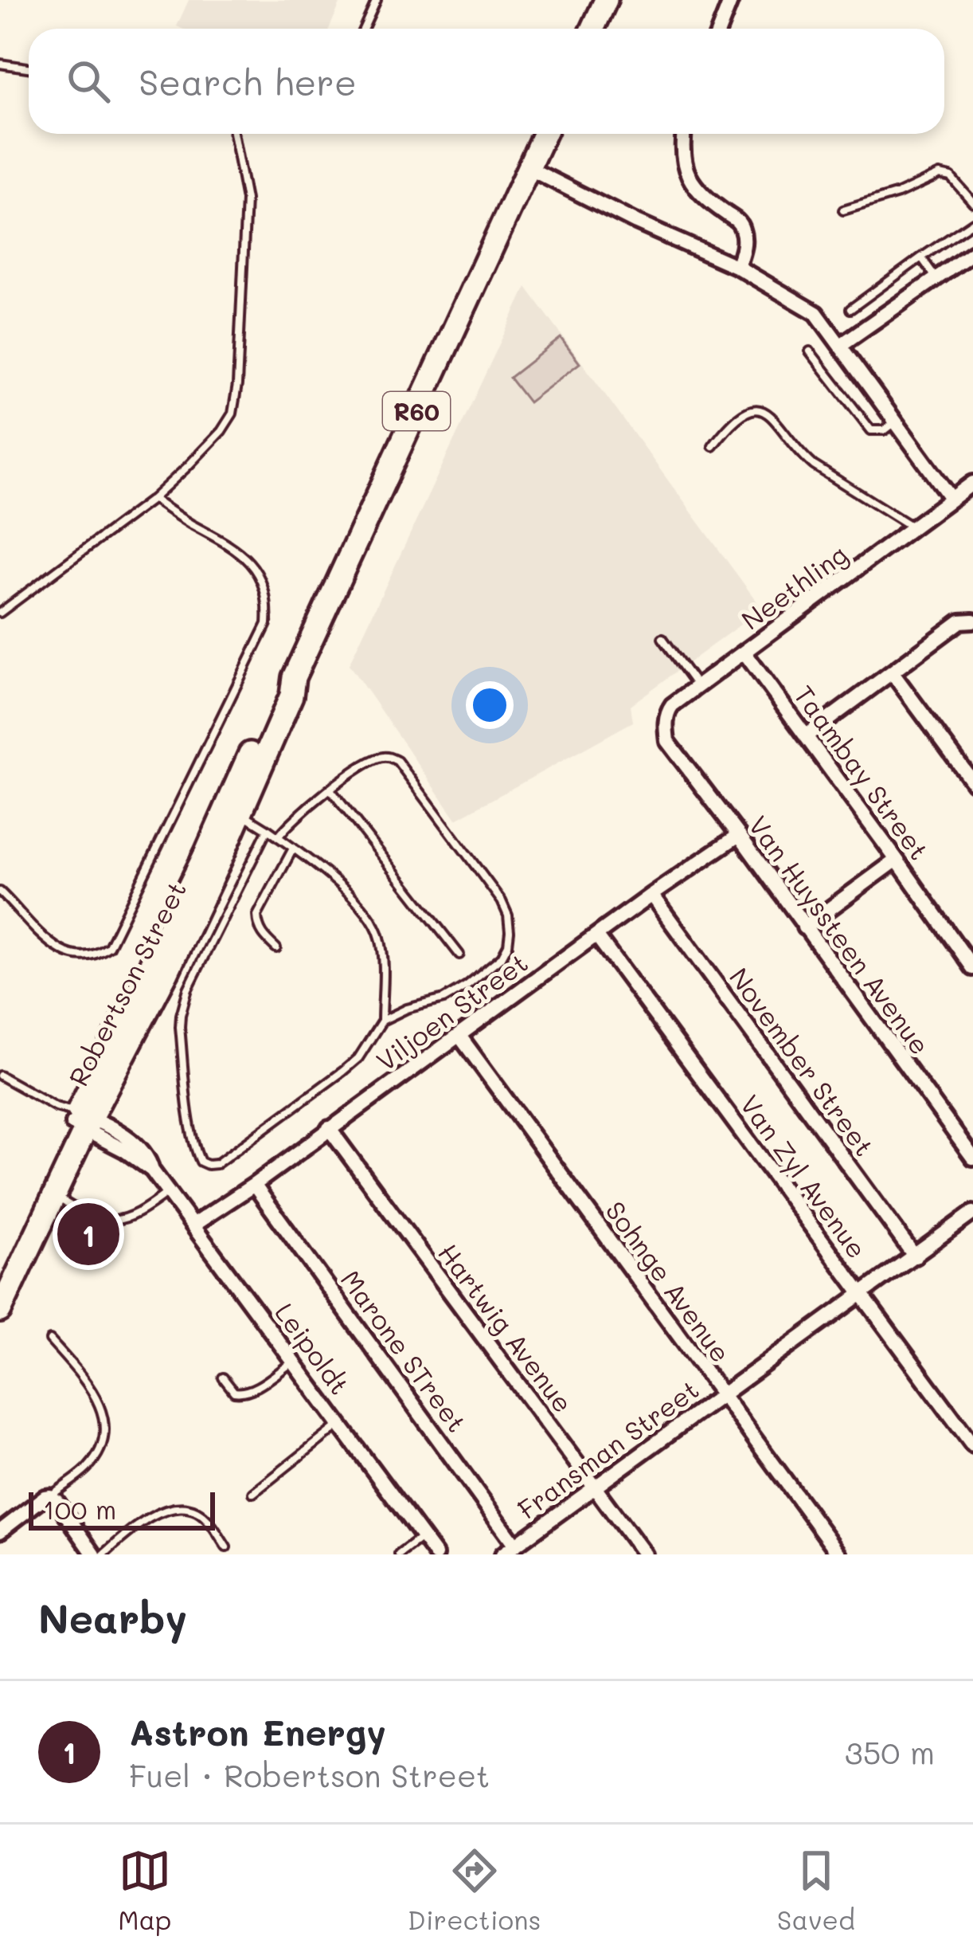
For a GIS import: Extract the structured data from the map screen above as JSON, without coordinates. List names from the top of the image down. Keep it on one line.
{"streets":{"main road":["R60","Robertson Street"],"street":["Neethling","Taambay Street","Van Huyssteen Avenue","Viljoen Street","November Street","Van Zyl Avenue","Sohnge Avenue","Hartwig Avenue","Leipoldt","Marone STreet","Fransman Street"]},"crossings":[["Neethling","Taambay Street"],["Neethling","Van Huyssteen Avenue"],["Van Huyssteen Avenue","Viljoen Street"],["Robertson Street","Leipoldt"],["Viljoen Street","November Street"],["Viljoen Street","Van Zyl Avenue"],["Viljoen Street","Sohnge Avenue"],["Viljoen Street","Hartwig Avenue"],["Viljoen Street","Leipoldt"],["Viljoen Street","Marone STreet"],["November Street","Fransman Street"],["Van Zyl Avenue","Fransman Street"],["Sohnge Avenue","Fransman Street"],["Hartwig Avenue","Fransman Street"],["Marone STreet","Fransman Street"]],"scale_bar":"100 m","page":{"search":"Search here","pins":"1","scale":"100 m","heading":"Nearby","list":[{"mark":"1","name":"Astron Energy","note":"Fuel · Robertson Street","value":"350 m"}],"nav":["Map","Directions","Saved"]}}
